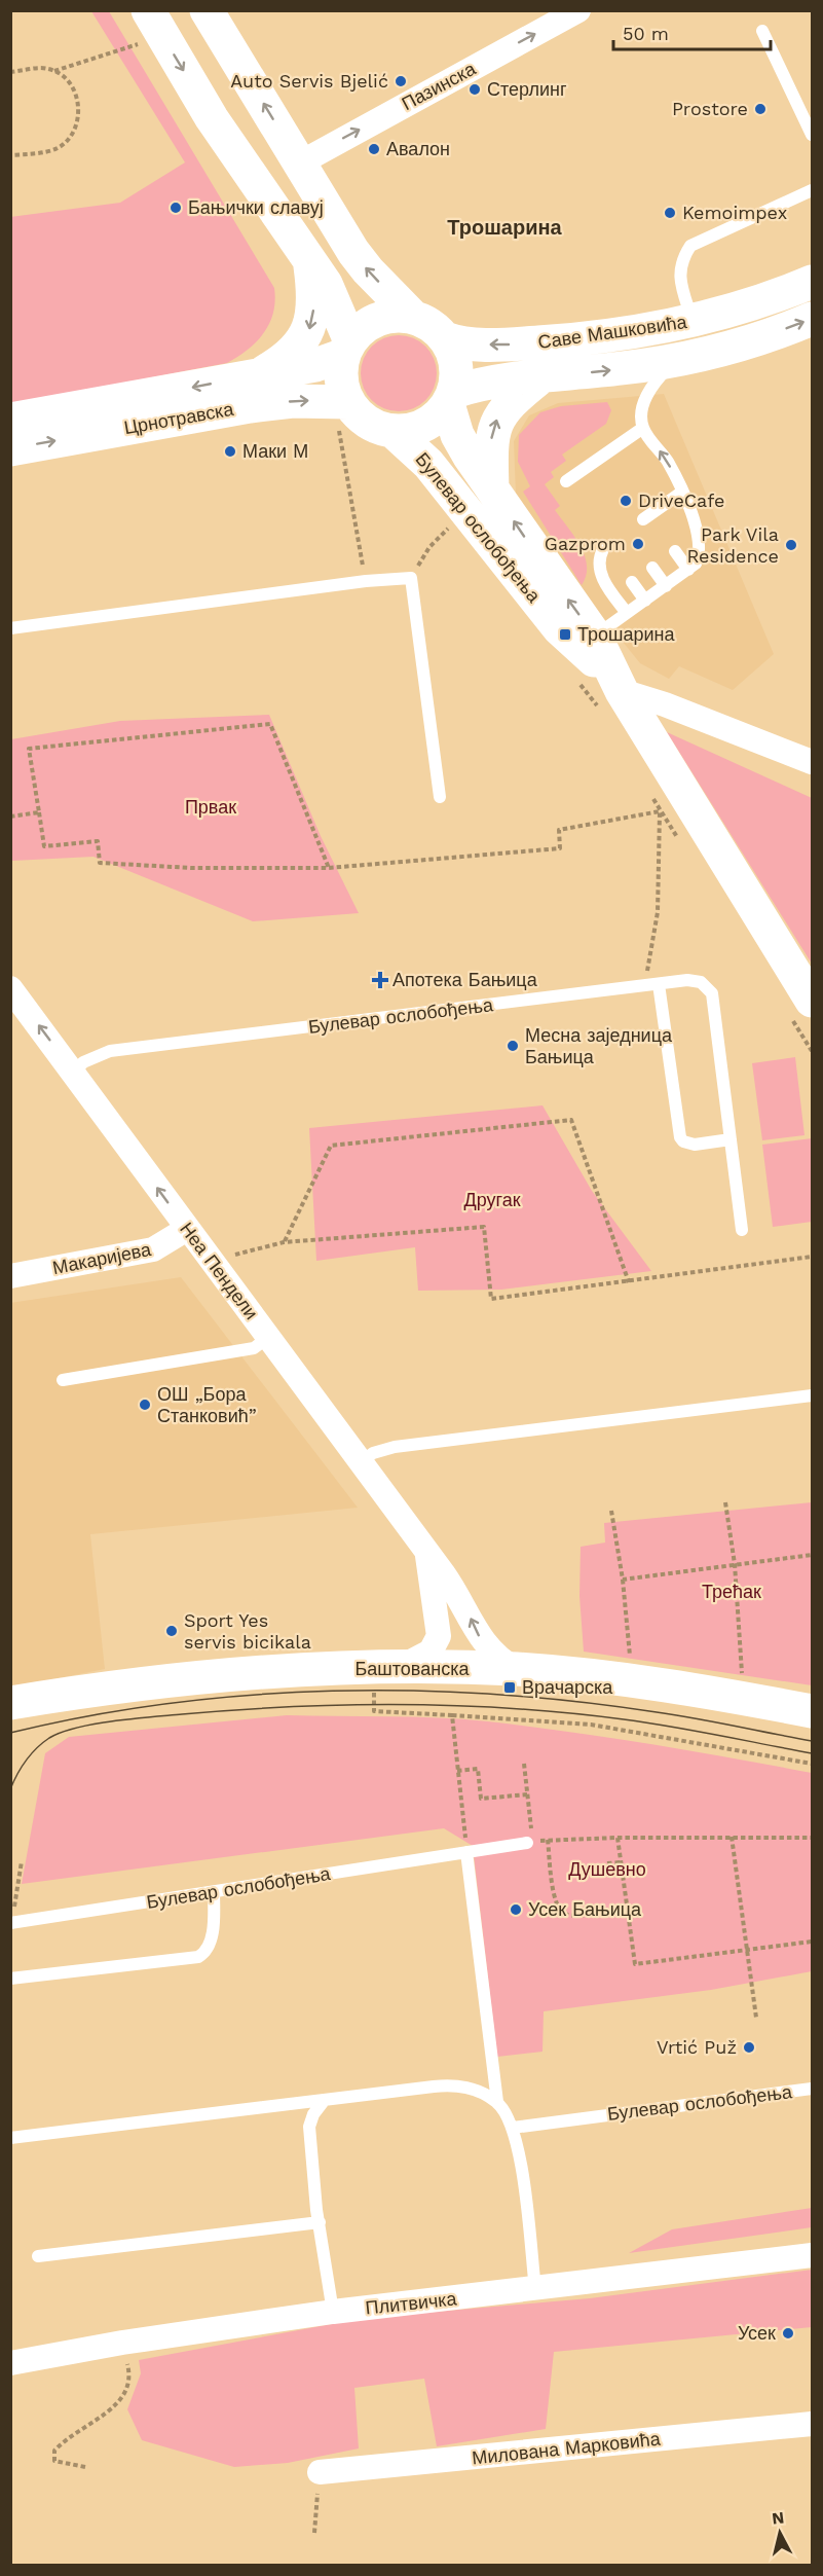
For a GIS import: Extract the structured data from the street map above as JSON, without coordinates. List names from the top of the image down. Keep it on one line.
{"streets":{"main road":["Саве Машковића","Црнотравска","Булевар ослобођења","Баштованска"],"street":["Пазинска","Макаријева","Неа Пендели","Плитвичка","Милована Марковића"]},"crossings":[["Саве Машковића","Црнотравска"],["Саве Машковића","Булевар ослобођења"],["Црнотравска","Булевар ослобођења"],["Булевар ослобођења","Неа Пендели"],["Макаријева","Неа Пендели"],["Неа Пендели","Баштованска"]],"one_way":["Пазинска","Неа Пендели"],"districts":["Трошарина"],"parks":["Првак","Другак","Трећак","Душевно"],"places":{"other":["Auto Servis Bjelić","Стерлинг","Prostore","Авалон","Бањички славуј","Kemoimpex","Маки М","DriveCafe","Gazprom","Park Vila Residence","Месна заједница Бањица","ОШ „Бора Станковић”","Sport Yes servis bicikala","Усек Бањица","Vrtić Puž","Усек"],"transit":["Трошарина","Врачарска"],"health":["Апотека Бањица"]},"scale_bar":"50 m","north":"top"}
